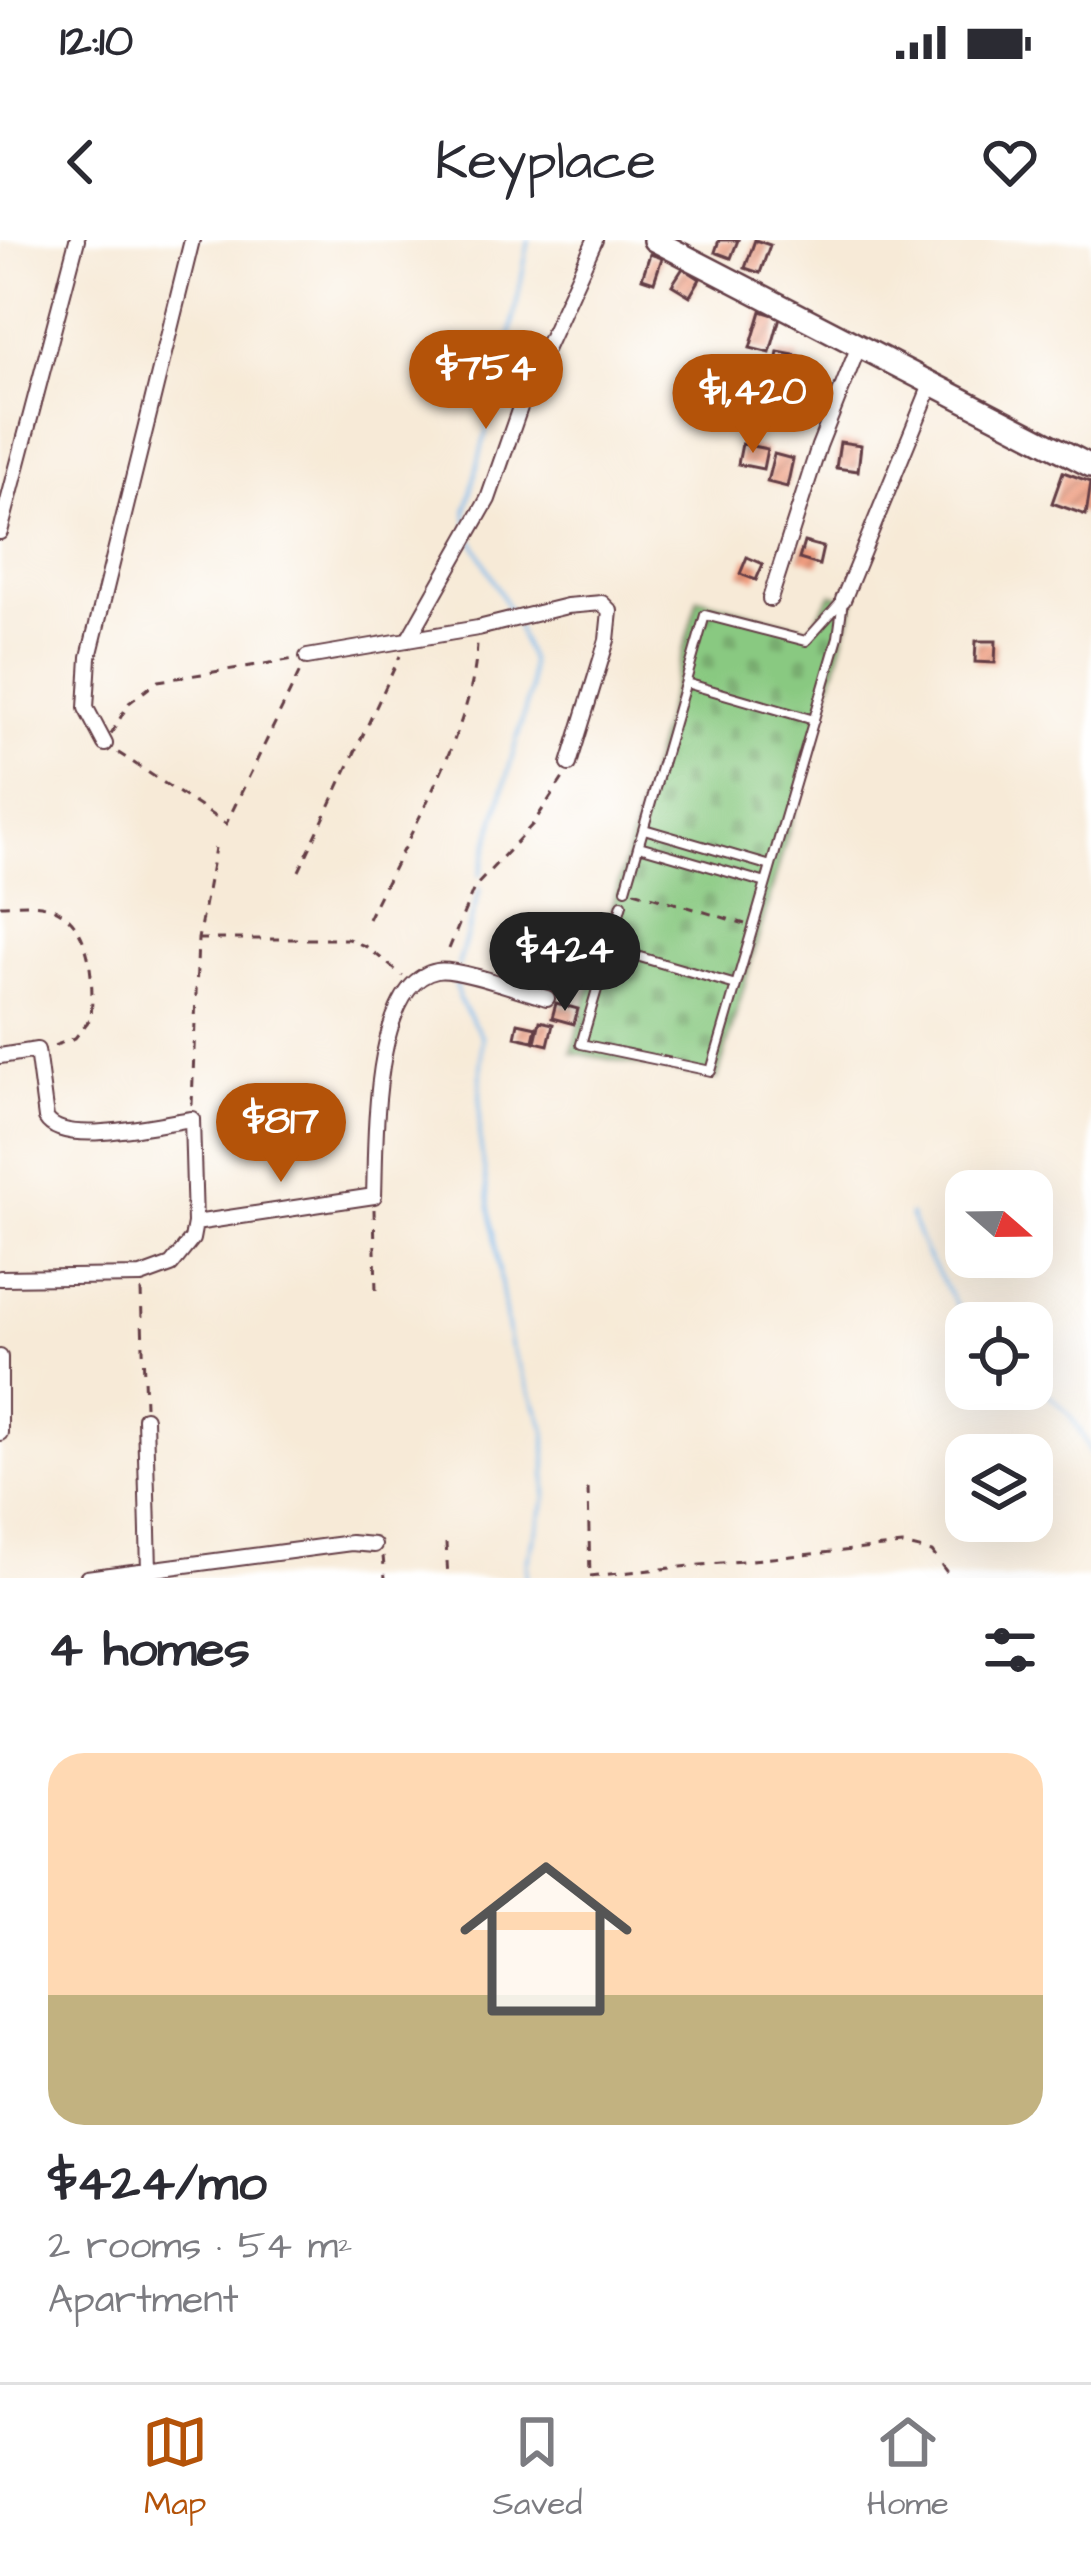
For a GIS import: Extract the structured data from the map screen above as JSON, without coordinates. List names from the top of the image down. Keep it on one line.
{"north":"right","page":{"status":"12:10","header":"Keyplace","price":["$754","$1,420","$424","$817"],"heading":"4 homes","list":[{"name":"$424/mo","note":"2 rooms · 54 m² · Apartment"}],"tabs":["Map","Saved","Home"]}}
